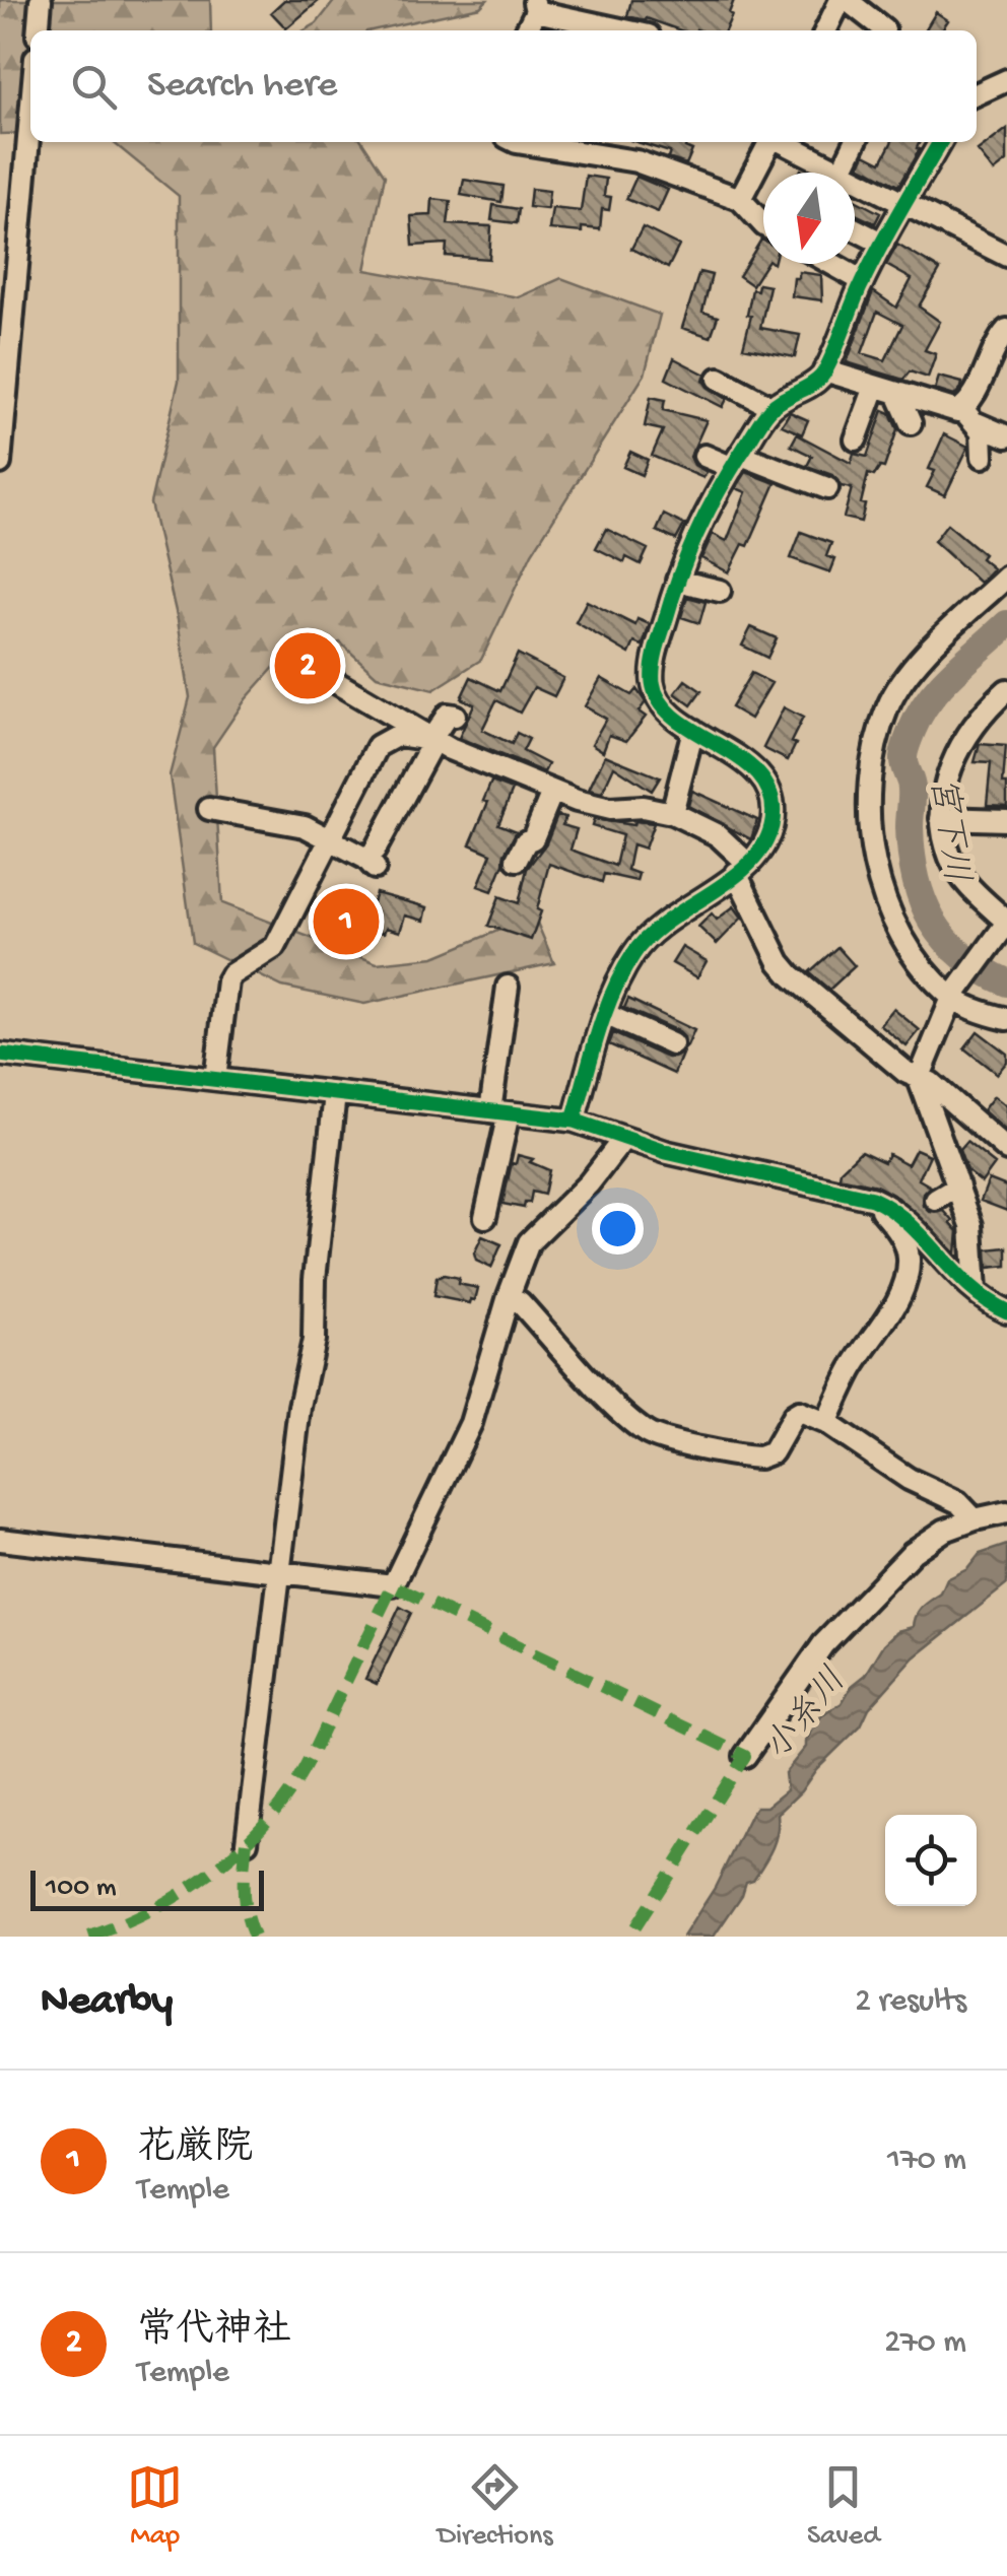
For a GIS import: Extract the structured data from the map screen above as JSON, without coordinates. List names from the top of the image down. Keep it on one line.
{"water":["宮下川","小糸川"],"scale_bar":"100 m","north":"bottom","page":{"search":"Search here","pins":["2","1"],"scale":"100 m","heading":["Nearby","2 results"],"list":[{"mark":"1","name":"花厳院","note":"Temple","value":"170 m"},{"mark":"2","name":"常代神社","note":"Temple","value":"270 m"}],"nav":["Map","Directions","Saved"]}}
